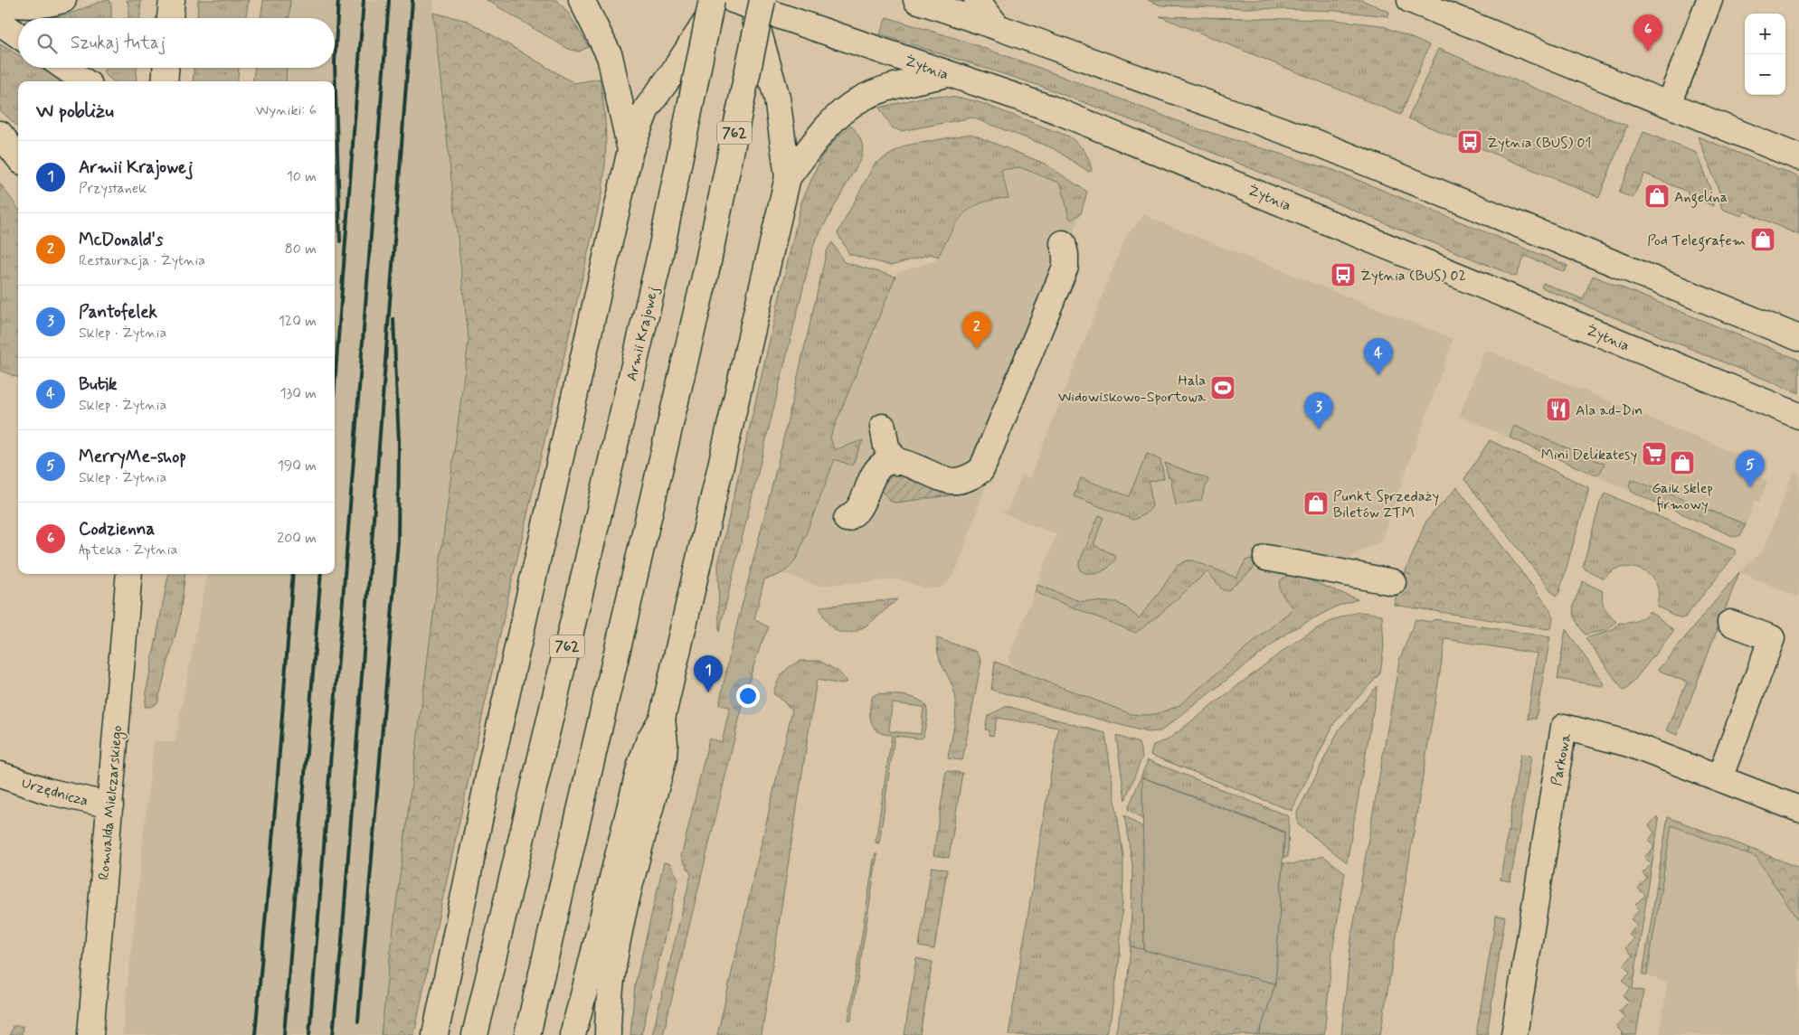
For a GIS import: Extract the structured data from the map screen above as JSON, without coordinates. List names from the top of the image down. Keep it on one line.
{"streets":{"main road":["Żytnia","762","Armii Krajowej","Parkowa","Urzędnicza","Romualda Mielczarskiego"]},"crossings":[["Żytnia","762"],["Urzędnicza","Romualda Mielczarskiego"]],"places":{"bus stop":["Żytnia (BUS) 01","Żytnia (BUS) 02"],"shop":["Angelina","Pod Telegrafem","Gaik sklep firmowy","Punkt Sprzedaży Biletów ZTM"],"sports":["Hala Widowiskowo-Sportowa"],"restaurant":["Ala ad-Din"],"supermarket":["Mini Delikatesy"]},"page":{"map_buttons":["+","−"],"pins":["6","2","4","3","5","1"],"search":"Szukaj tutaj","heading":["W pobliżu","Wyniki: 6"],"list":[{"mark":"1","name":"Armii Krajowej","note":"Przystanek","value":"10 m"},{"mark":"2","name":"McDonald's","note":"Restauracja · Żytnia","value":"80 m"},{"mark":"3","name":"Pantofelek","note":"Sklep · Żytnia","value":"120 m"},{"mark":"4","name":"Butik","note":"Sklep · Żytnia","value":"130 m"},{"mark":"5","name":"MerryMe-shop","note":"Sklep · Żytnia","value":"190 m"},{"mark":"6","name":"Codzienna","note":"Apteka · Żytnia","value":"200 m"}]}}
